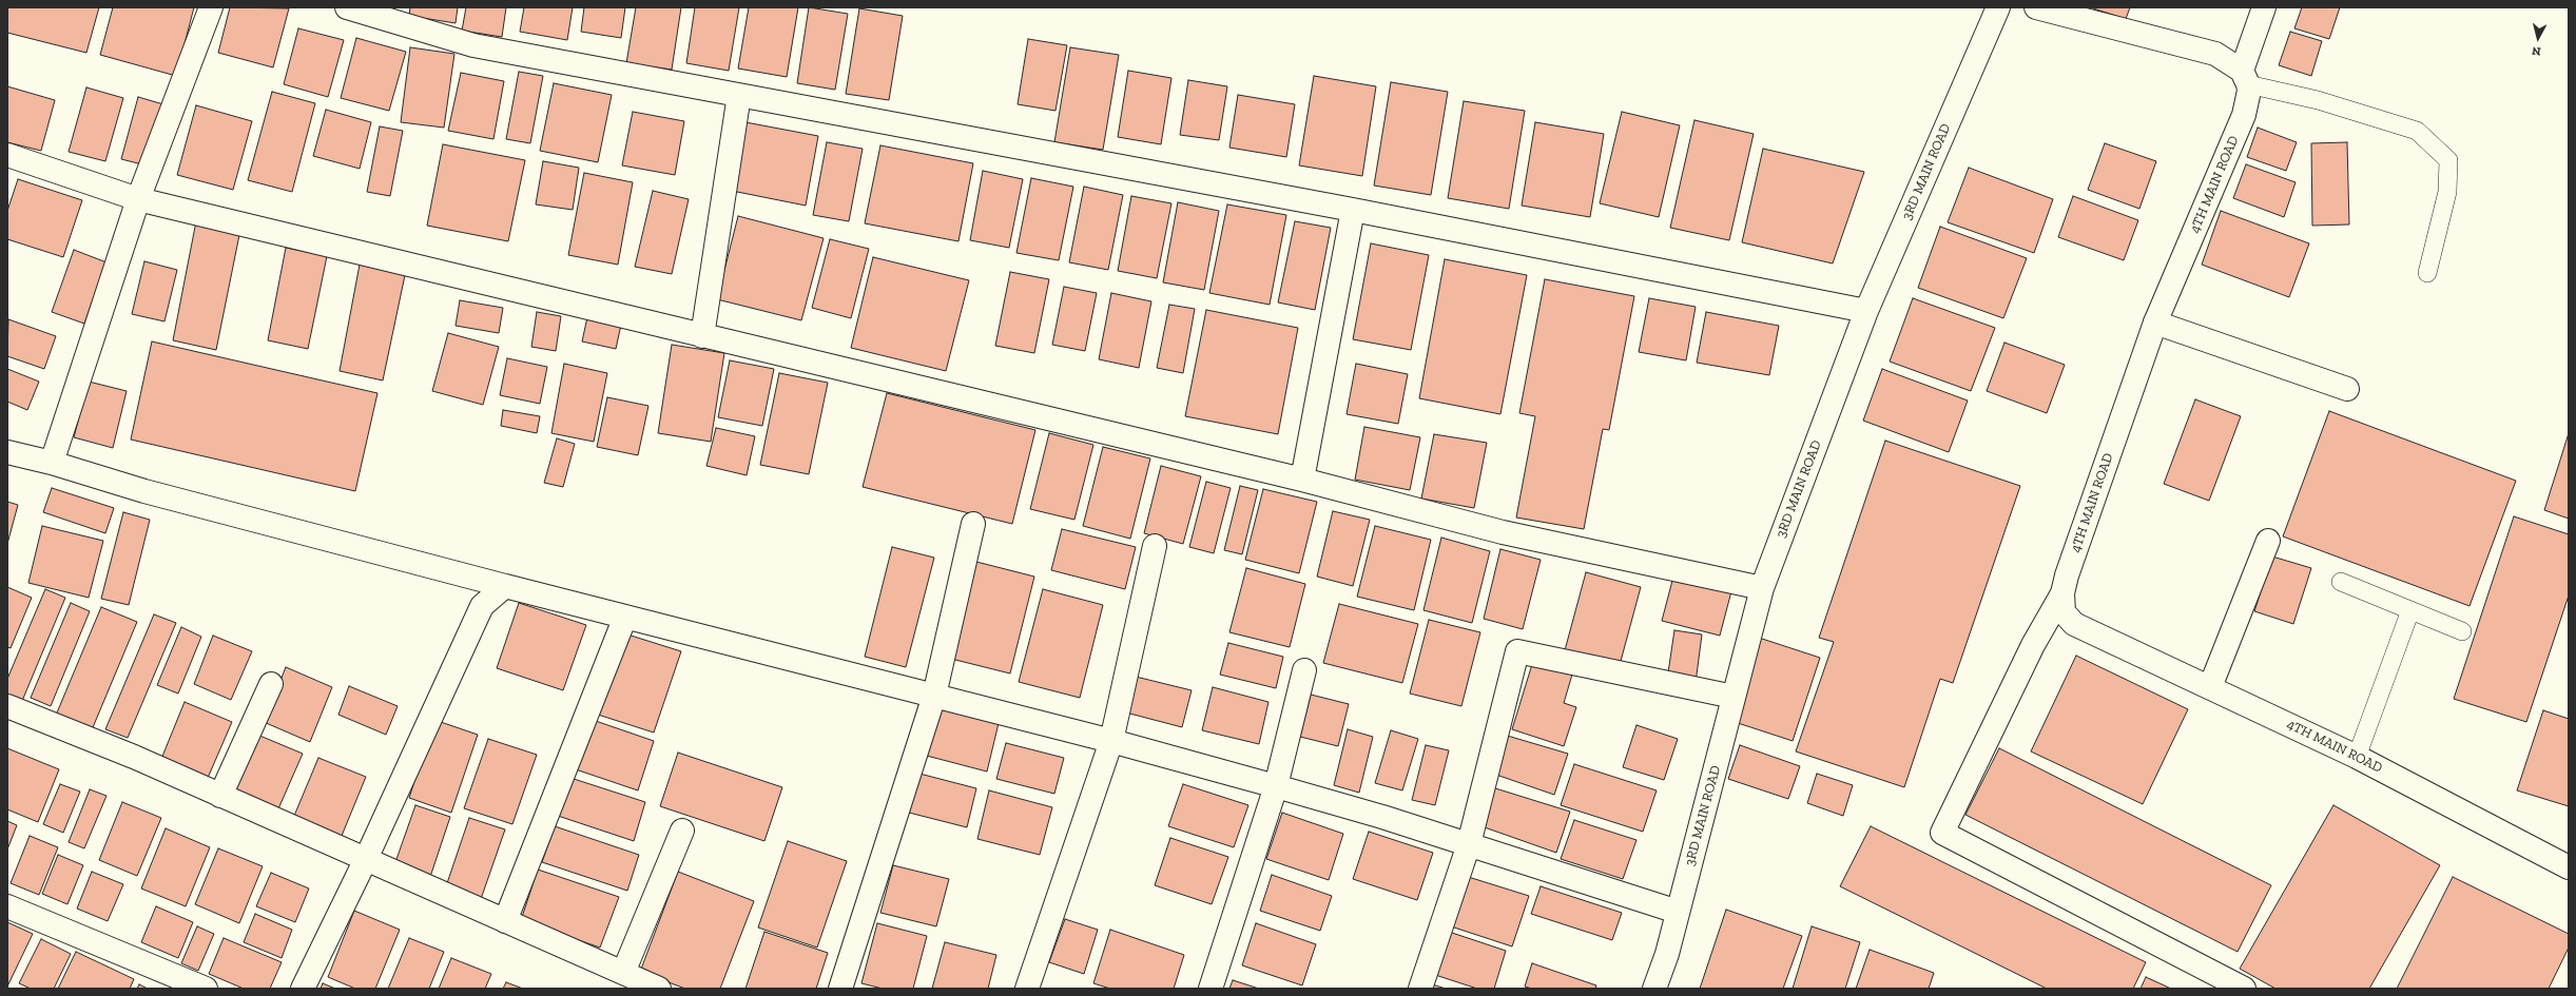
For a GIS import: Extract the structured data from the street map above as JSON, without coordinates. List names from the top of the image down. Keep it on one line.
{"streets":{"street":["3RD MAIN ROAD","4TH MAIN ROAD"]},"north":"bottom"}
